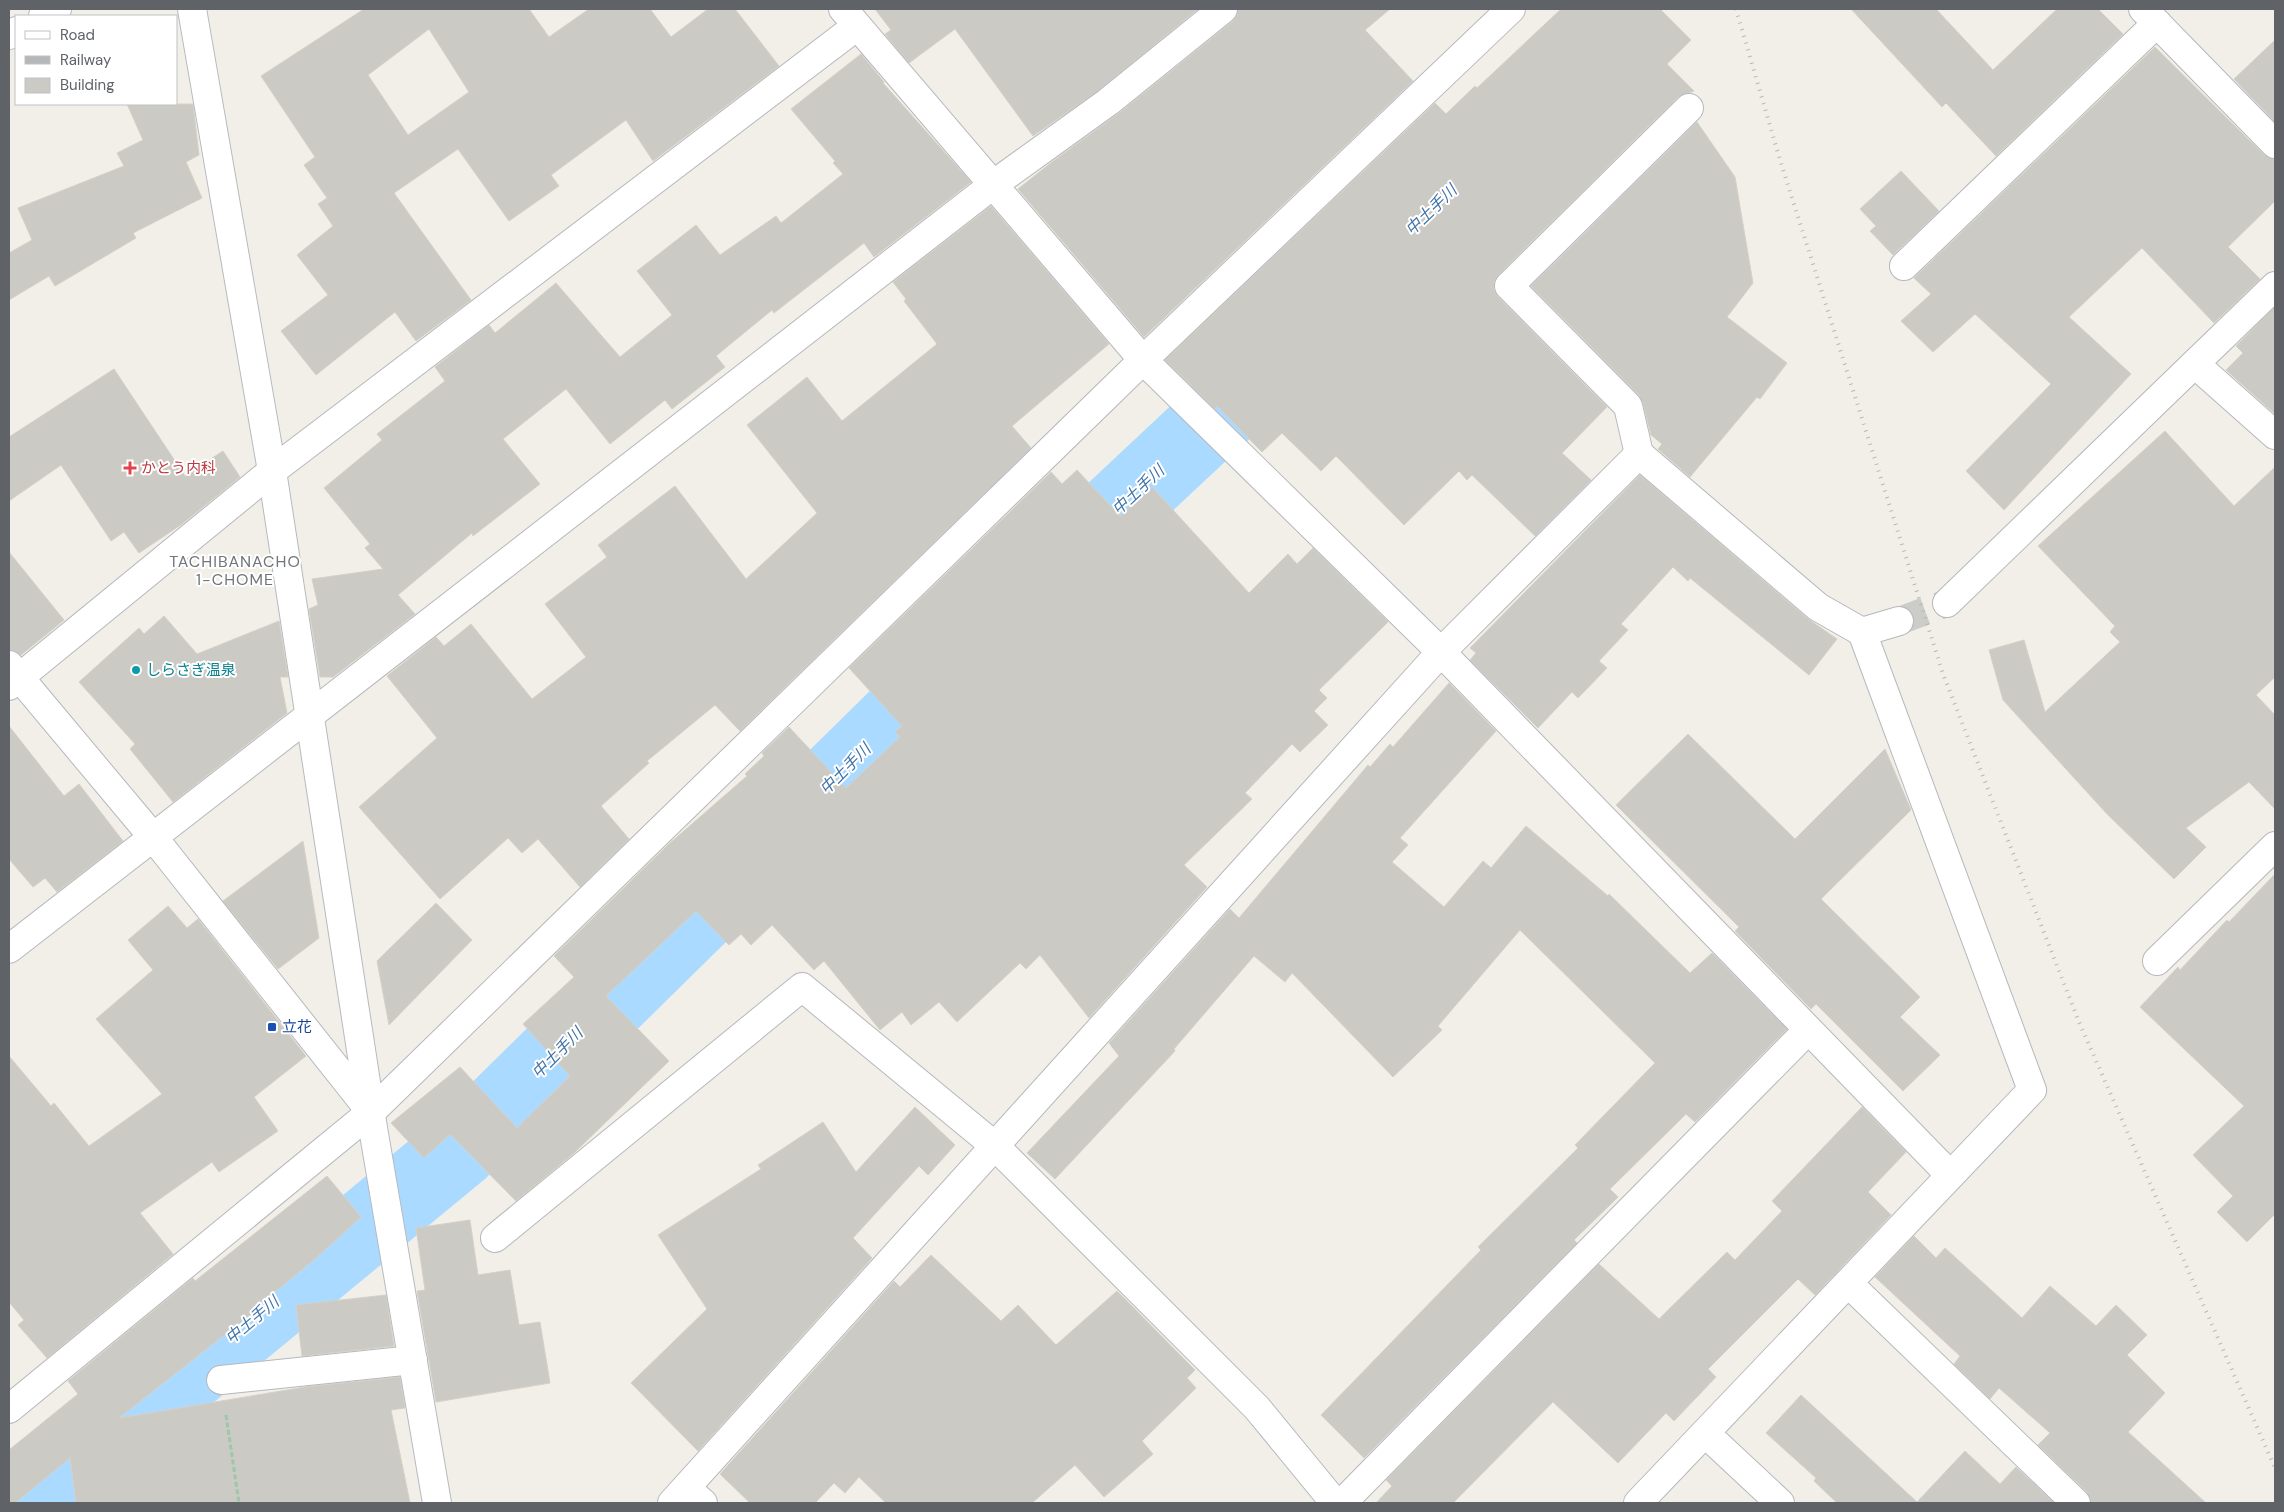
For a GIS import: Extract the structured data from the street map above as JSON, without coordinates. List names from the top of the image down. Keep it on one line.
{"districts":["TACHIBANACHO 1-CHOME"],"water":["中土手川"],"places":{"health":["かとう内科"],"other":["しらさぎ温泉"],"transit":["立花"]},"legend":["Road","Railway","Building"]}
